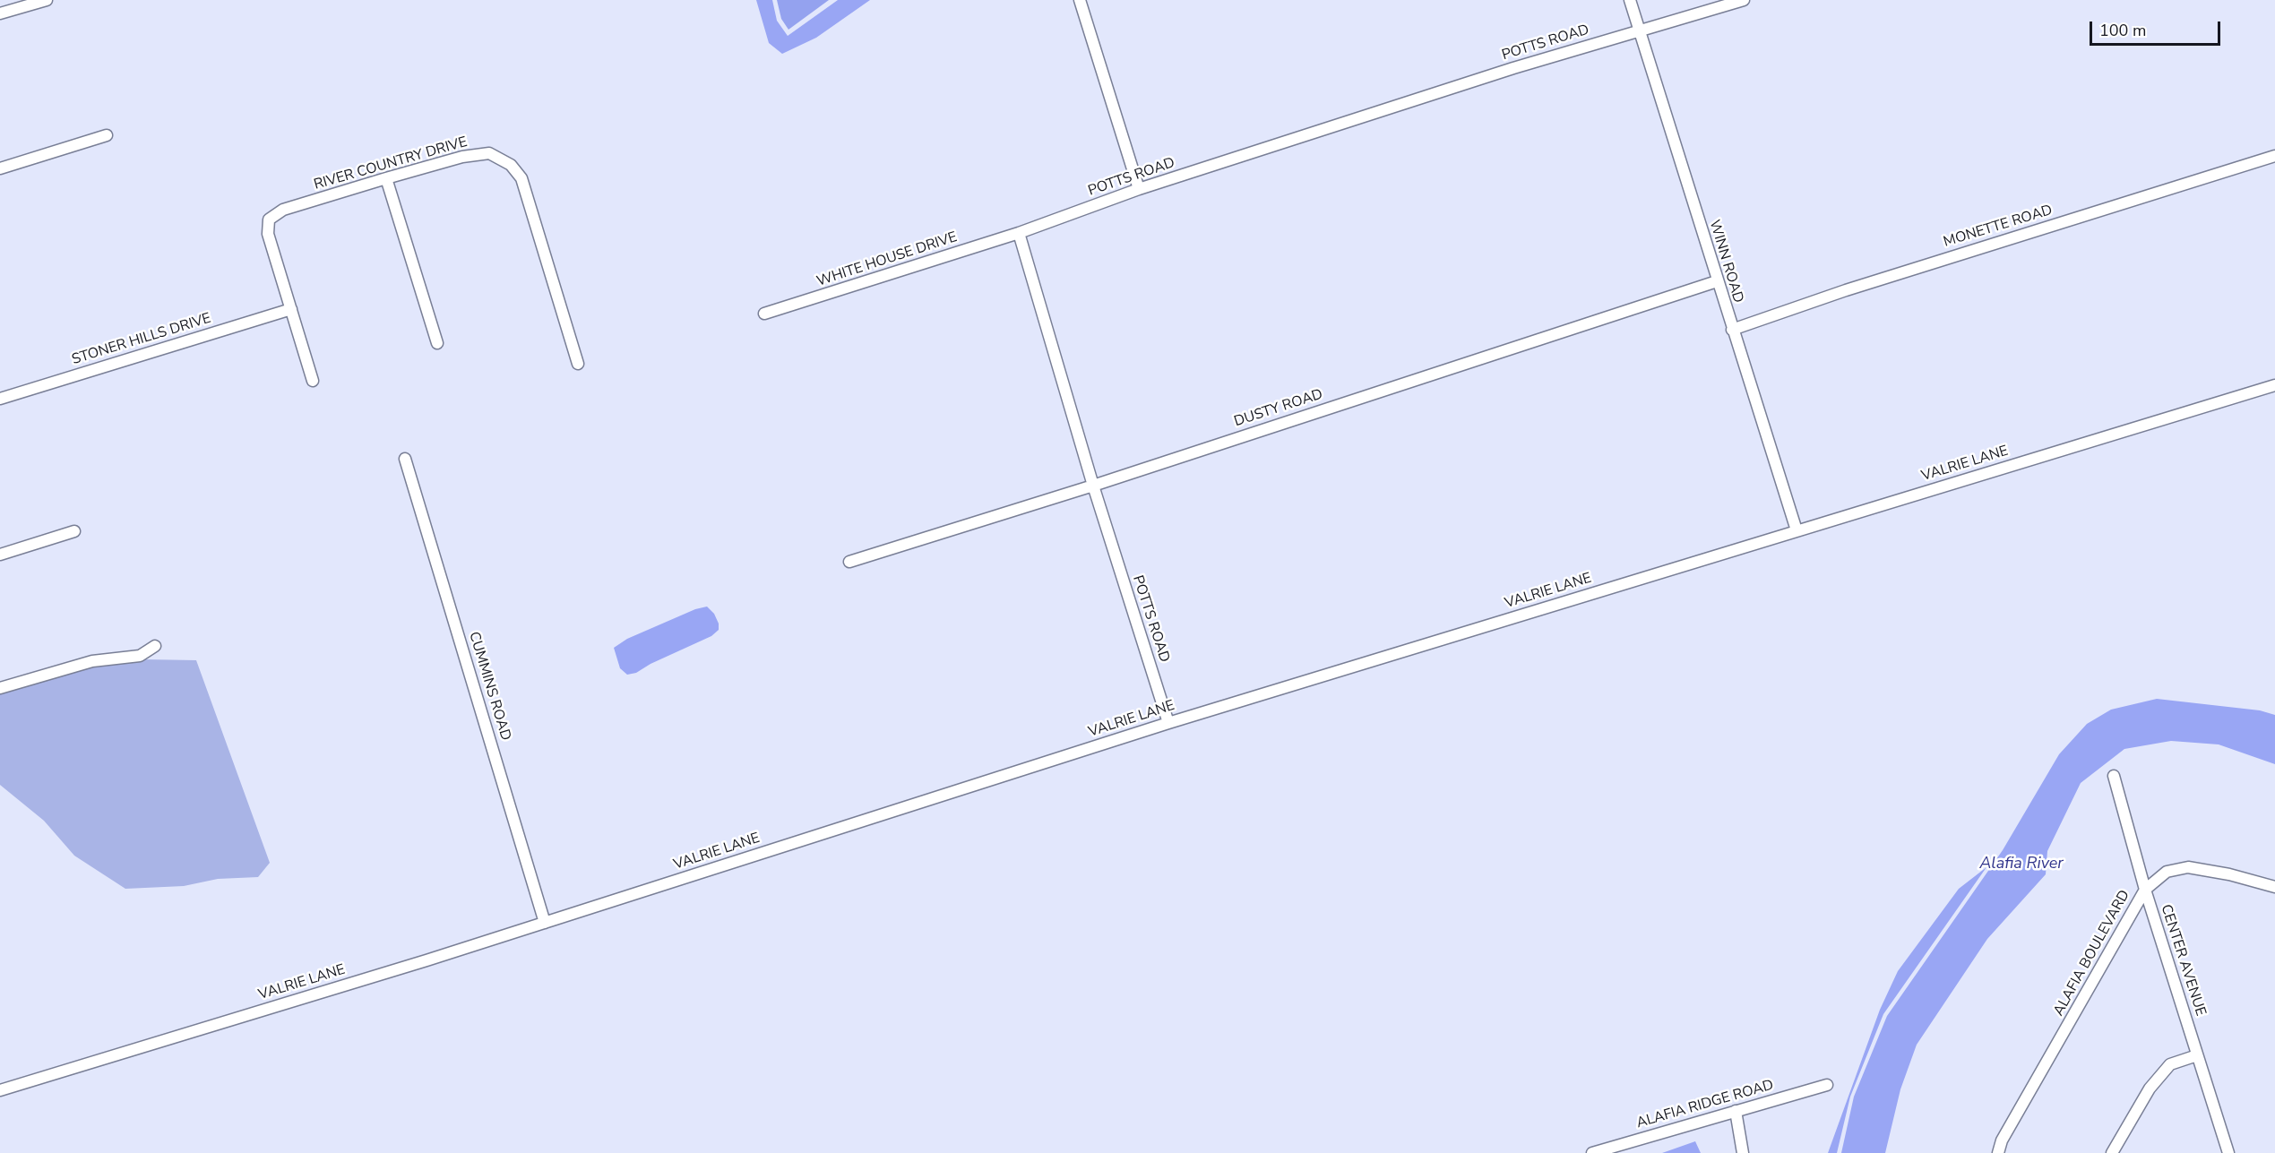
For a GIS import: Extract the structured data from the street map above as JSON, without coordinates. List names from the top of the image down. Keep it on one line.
{"streets":{"street":["POTTS ROAD","RIVER COUNTRY DRIVE","MONETTE ROAD","WHITE HOUSE DRIVE","WINN ROAD","STONER HILLS DRIVE","DUSTY ROAD","VALRIE LANE","CUMMINS ROAD","ALAFIA BOULEVARD","CENTER AVENUE","ALAFIA RIDGE ROAD"]},"crossings":[["POTTS ROAD","WHITE HOUSE DRIVE"],["POTTS ROAD","WINN ROAD"],["POTTS ROAD","DUSTY ROAD"],["POTTS ROAD","VALRIE LANE"],["RIVER COUNTRY DRIVE","STONER HILLS DRIVE"],["MONETTE ROAD","WINN ROAD"],["WINN ROAD","DUSTY ROAD"],["WINN ROAD","VALRIE LANE"],["VALRIE LANE","CUMMINS ROAD"],["ALAFIA BOULEVARD","CENTER AVENUE"]],"water":["Alafia River"],"scale_bar":"100 m"}
